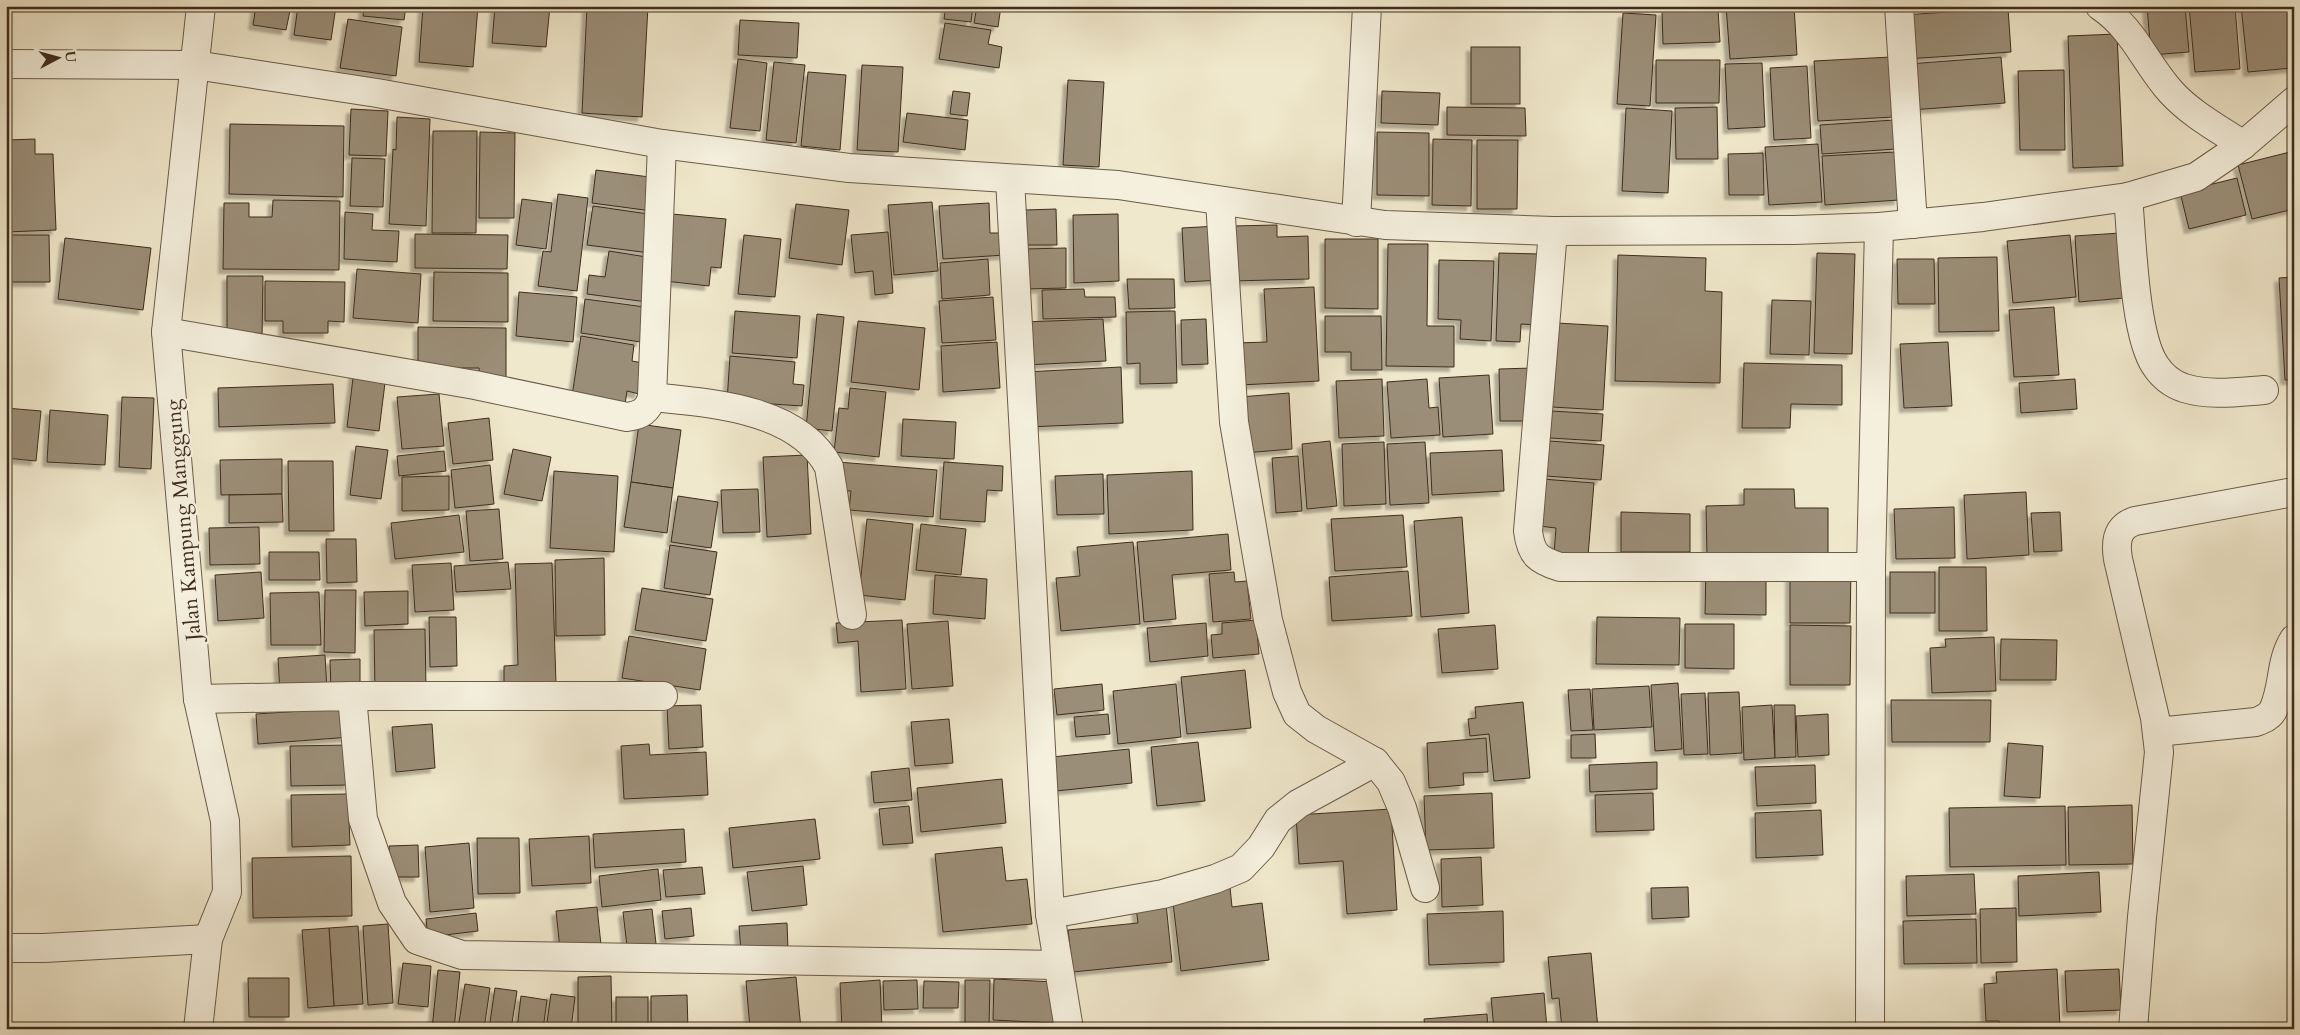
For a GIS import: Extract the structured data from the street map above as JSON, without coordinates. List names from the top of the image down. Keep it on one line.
{"streets":{"street":["Jalan Kampung Manggung"]},"north":"right"}
